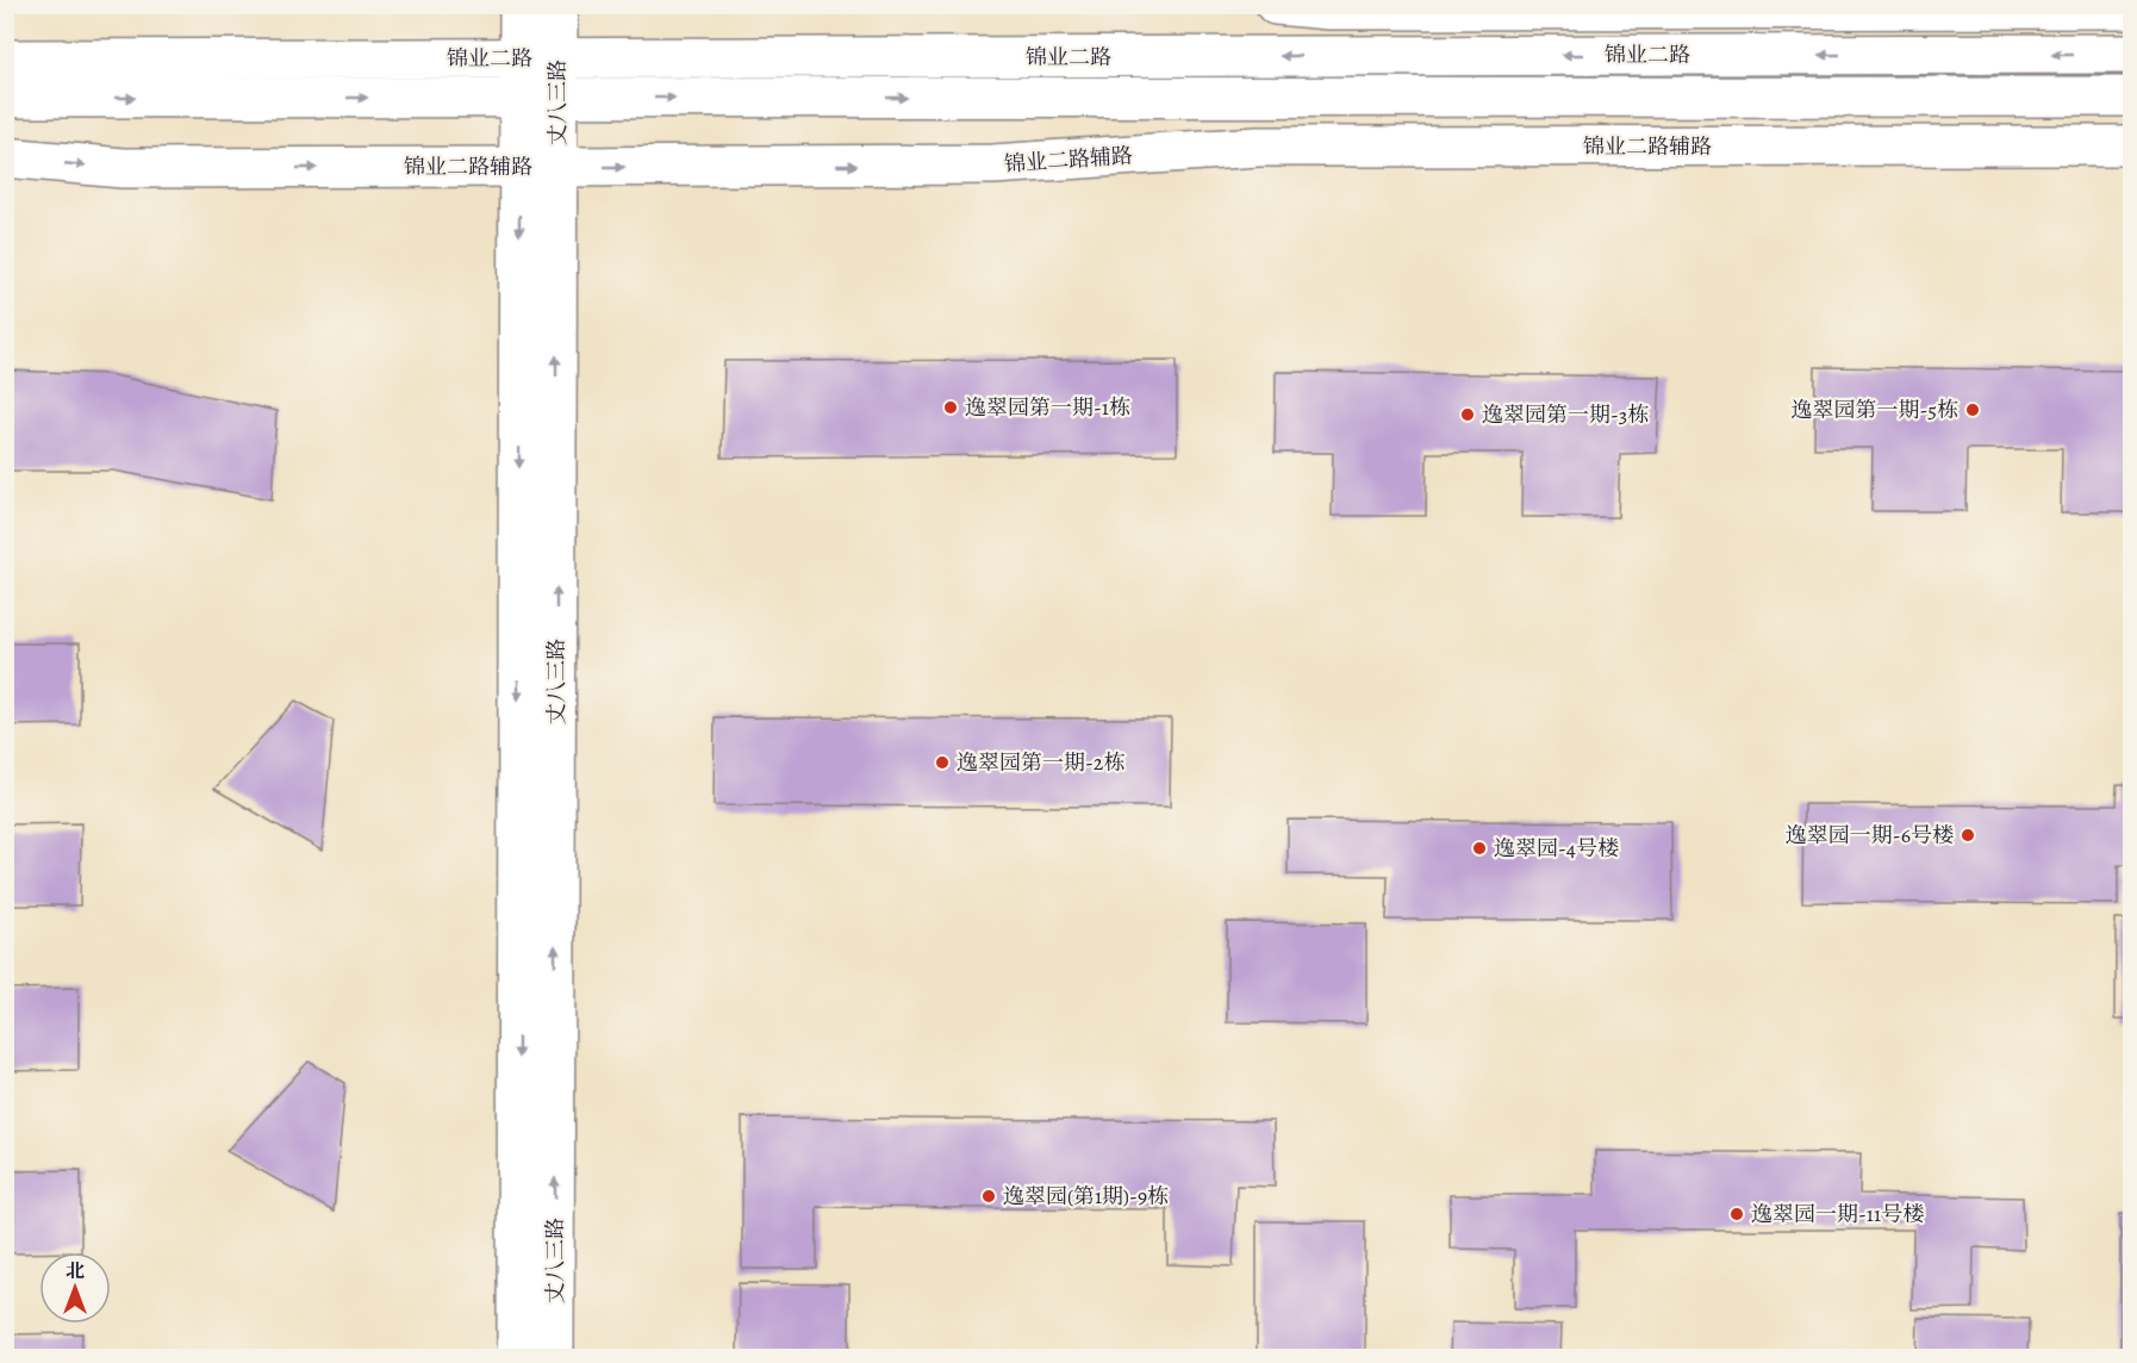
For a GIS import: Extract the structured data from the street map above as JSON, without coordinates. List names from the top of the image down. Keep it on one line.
{"streets":{"street":["锦业二路","丈八三路","锦业二路辅路"]},"crossings":[["锦业二路","丈八三路"],["丈八三路","锦业二路辅路"]],"places":["逸翠园第一期-1栋","逸翠园第一期-5栋","逸翠园第一期-3栋","逸翠园第一期-2栋","逸翠园一期-6号楼","逸翠园-4号楼","逸翠园(第1期)-9栋","逸翠园一期-11号楼"],"north":"top"}
